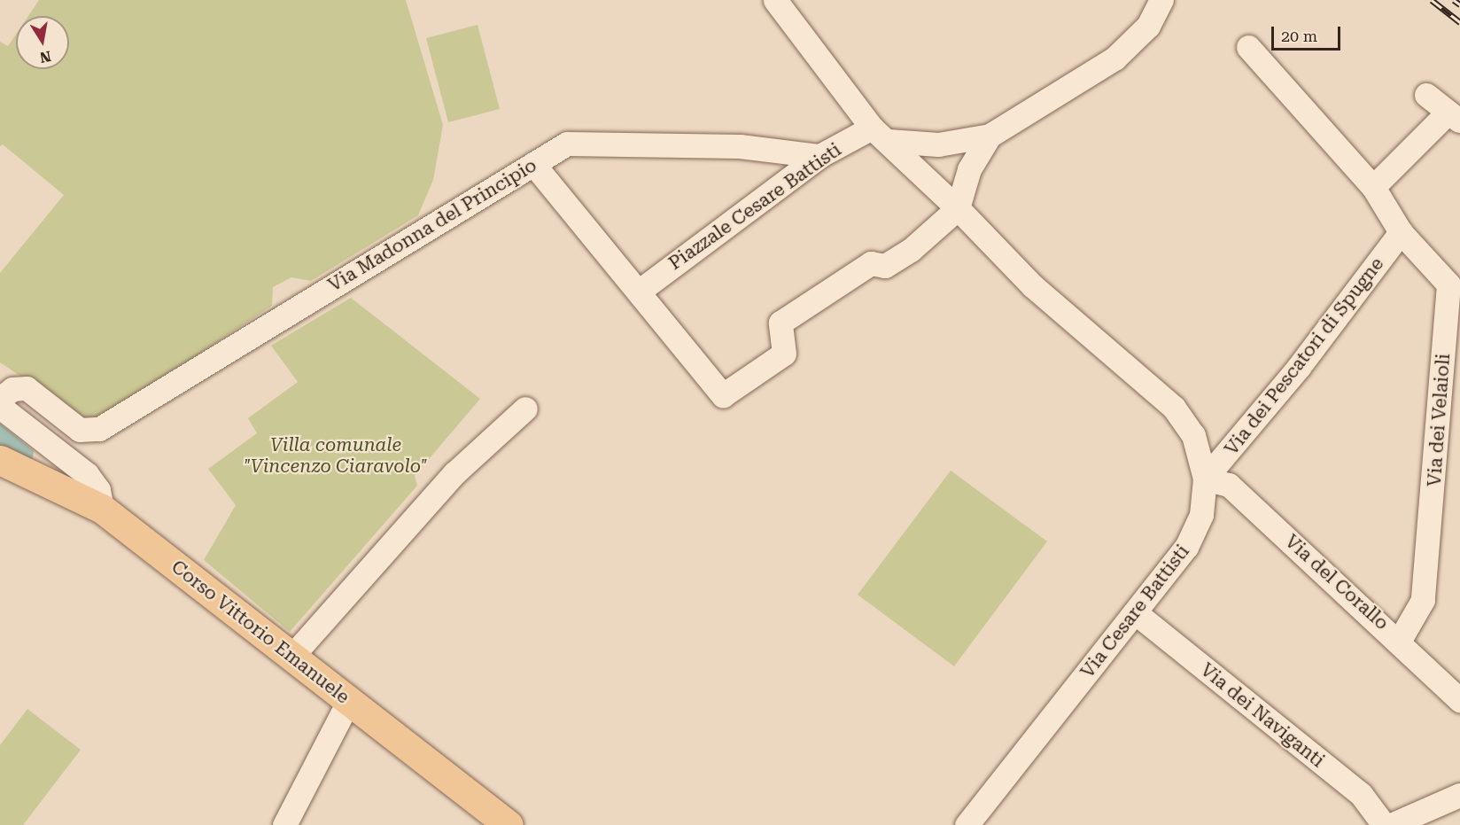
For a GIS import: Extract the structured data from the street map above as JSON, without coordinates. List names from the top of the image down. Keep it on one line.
{"streets":{"main road":["Corso Vittorio Emanuele"],"street":["Piazzale Cesare Battisti","Via Madonna del Principio","Via dei Pescatori di Spugne","Via dei Velaioli","Via del Corallo","Via Cesare Battisti","Via dei Naviganti"]},"crossings":[["Piazzale Cesare Battisti","Via Madonna del Principio"],["Piazzale Cesare Battisti","Via Cesare Battisti"],["Via dei Pescatori di Spugne","Via dei Velaioli"],["Via dei Pescatori di Spugne","Via del Corallo"],["Via dei Pescatori di Spugne","Via Cesare Battisti"],["Via dei Velaioli","Via del Corallo"],["Via del Corallo","Via Cesare Battisti"],["Via Cesare Battisti","Via dei Naviganti"]],"parks":["Villa comunale \"Vincenzo Ciaravolo\""],"scale_bar":"20 m","north":"bottom"}
